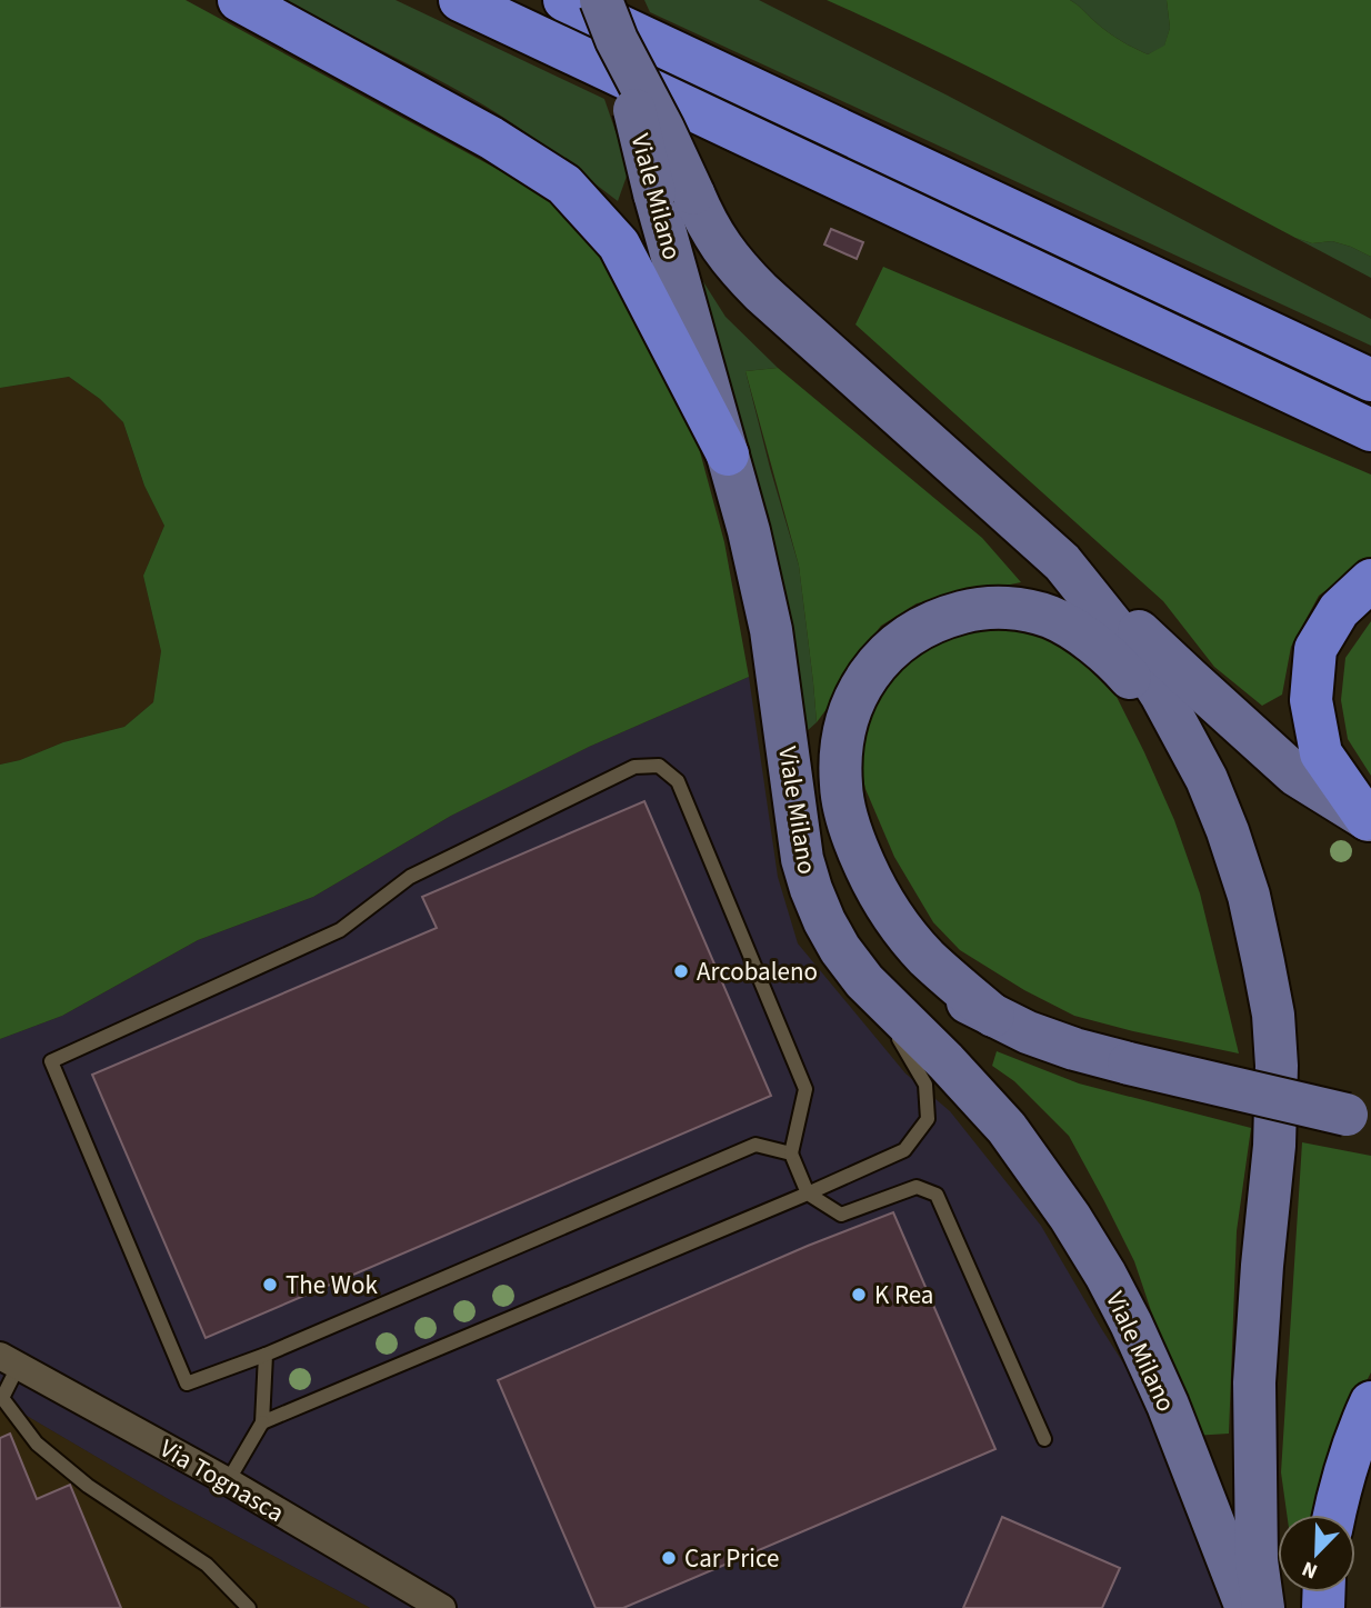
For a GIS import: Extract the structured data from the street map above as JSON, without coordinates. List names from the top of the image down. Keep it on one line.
{"streets":{"main road":["Viale Milano"],"street":["Via Tognasca"]},"places":["Arcobaleno","The Wok","K Rea","Car Price"],"north":"bottom left"}
